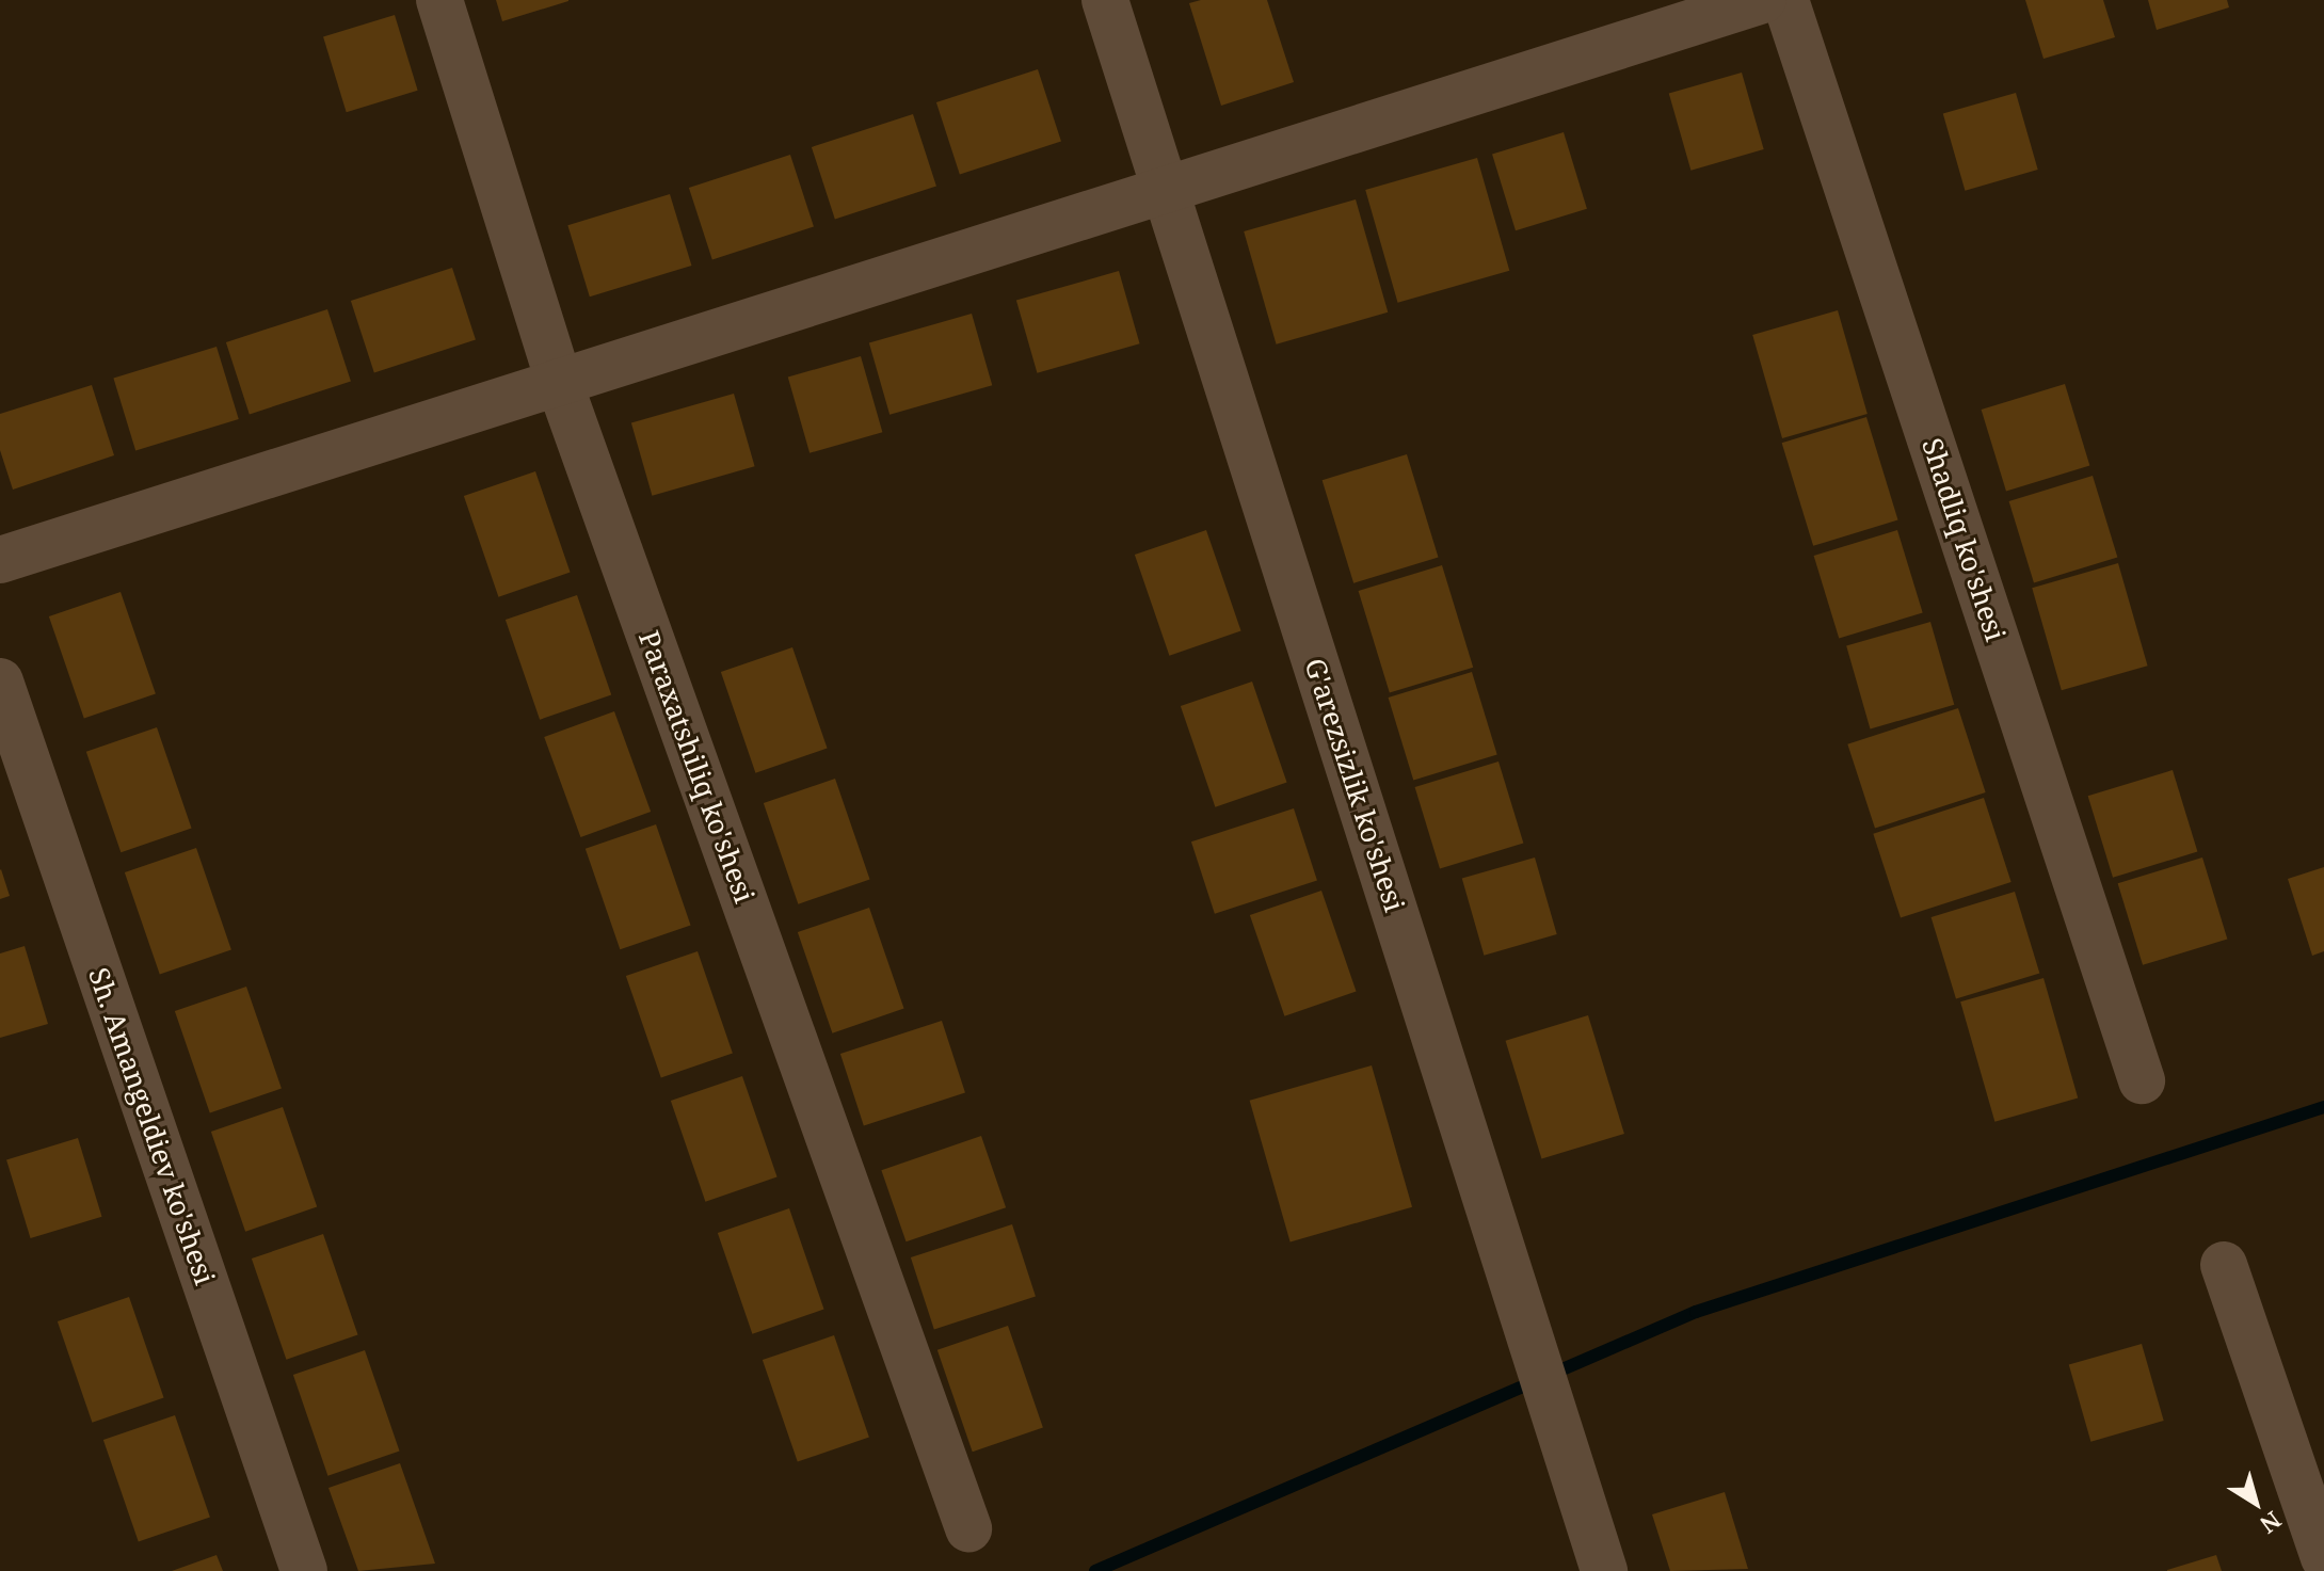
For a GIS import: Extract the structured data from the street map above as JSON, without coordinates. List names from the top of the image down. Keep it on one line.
{"streets":{"street":["Shadliq ko'shesi","Paraxatshiliq ko'shesi","G'arezsizlik ko'shesi","Sh. Amangeldiev ko'shesi"]},"north":"bottom right"}
